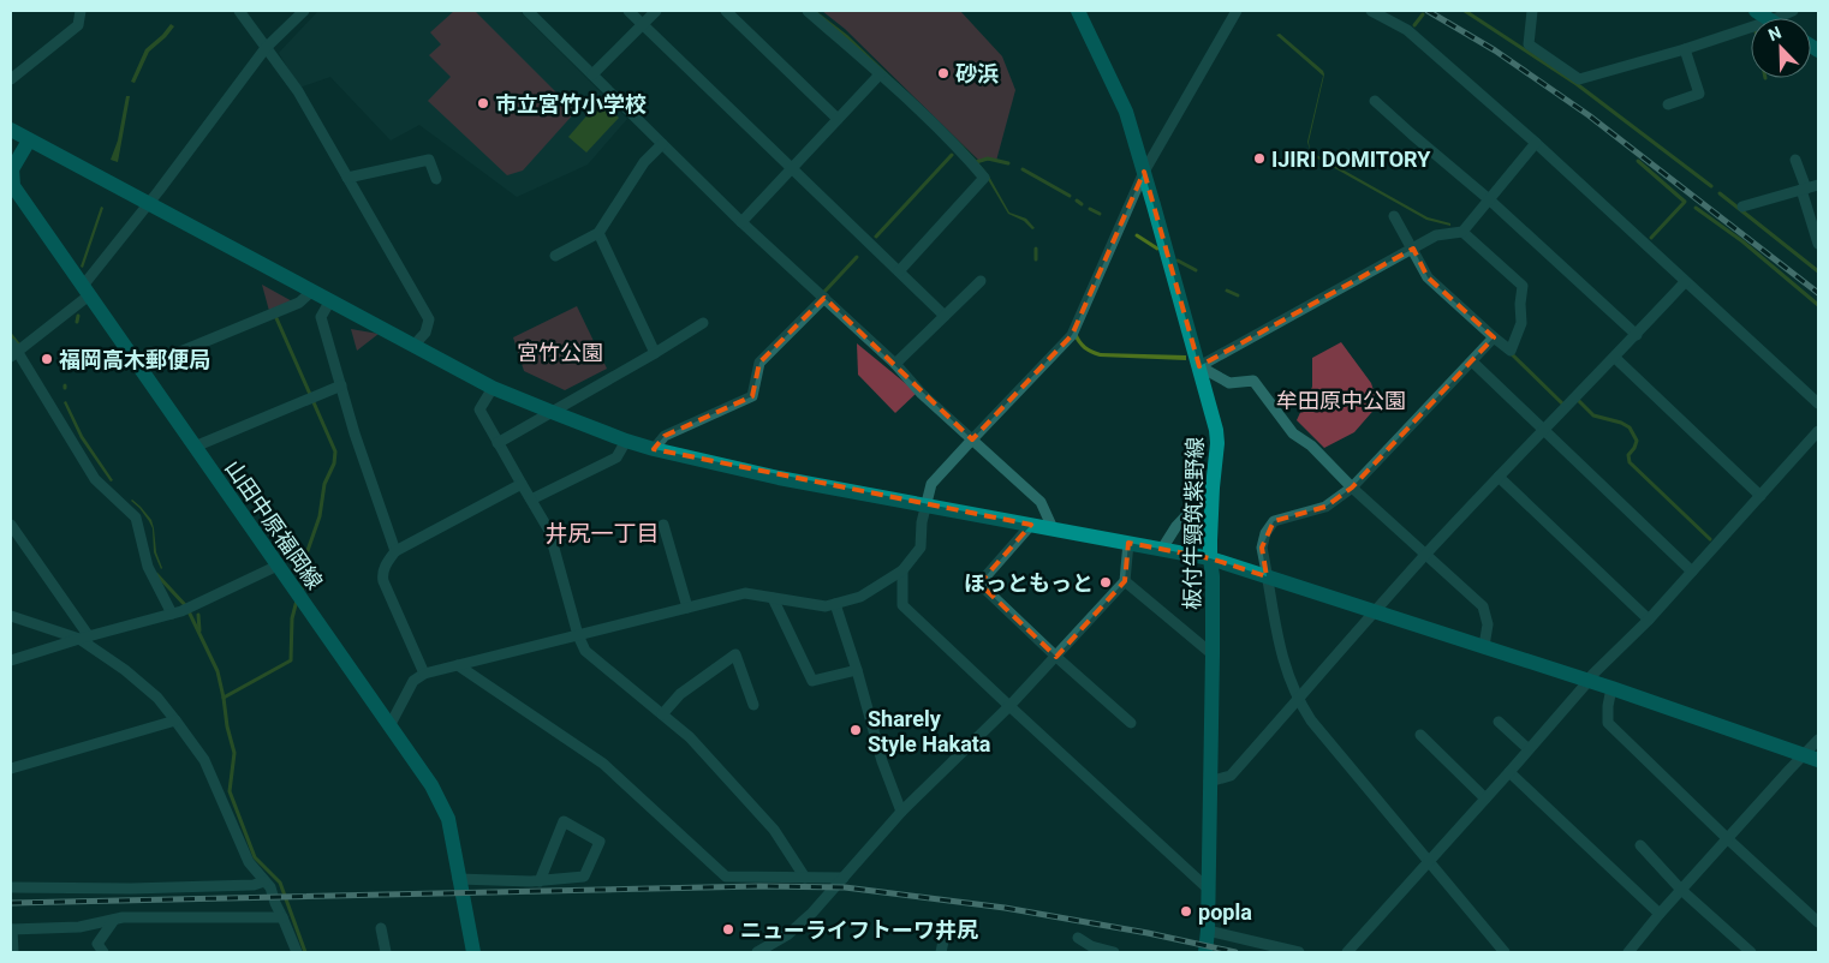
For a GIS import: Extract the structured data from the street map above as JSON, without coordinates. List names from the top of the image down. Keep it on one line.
{"streets":{"street":["板付牛頸筑紫野線","山田中原福岡線"]},"districts":["井尻一丁目"],"parks":["宮竹公園","牟田原中公園"],"places":["砂浜","市立宮竹小学校","IJIRI DOMITORY","福岡高木郵便局","ほっともっと","Sharely Style Hakata","popla","ニューライフトーワ井尻"],"north":"top left"}
